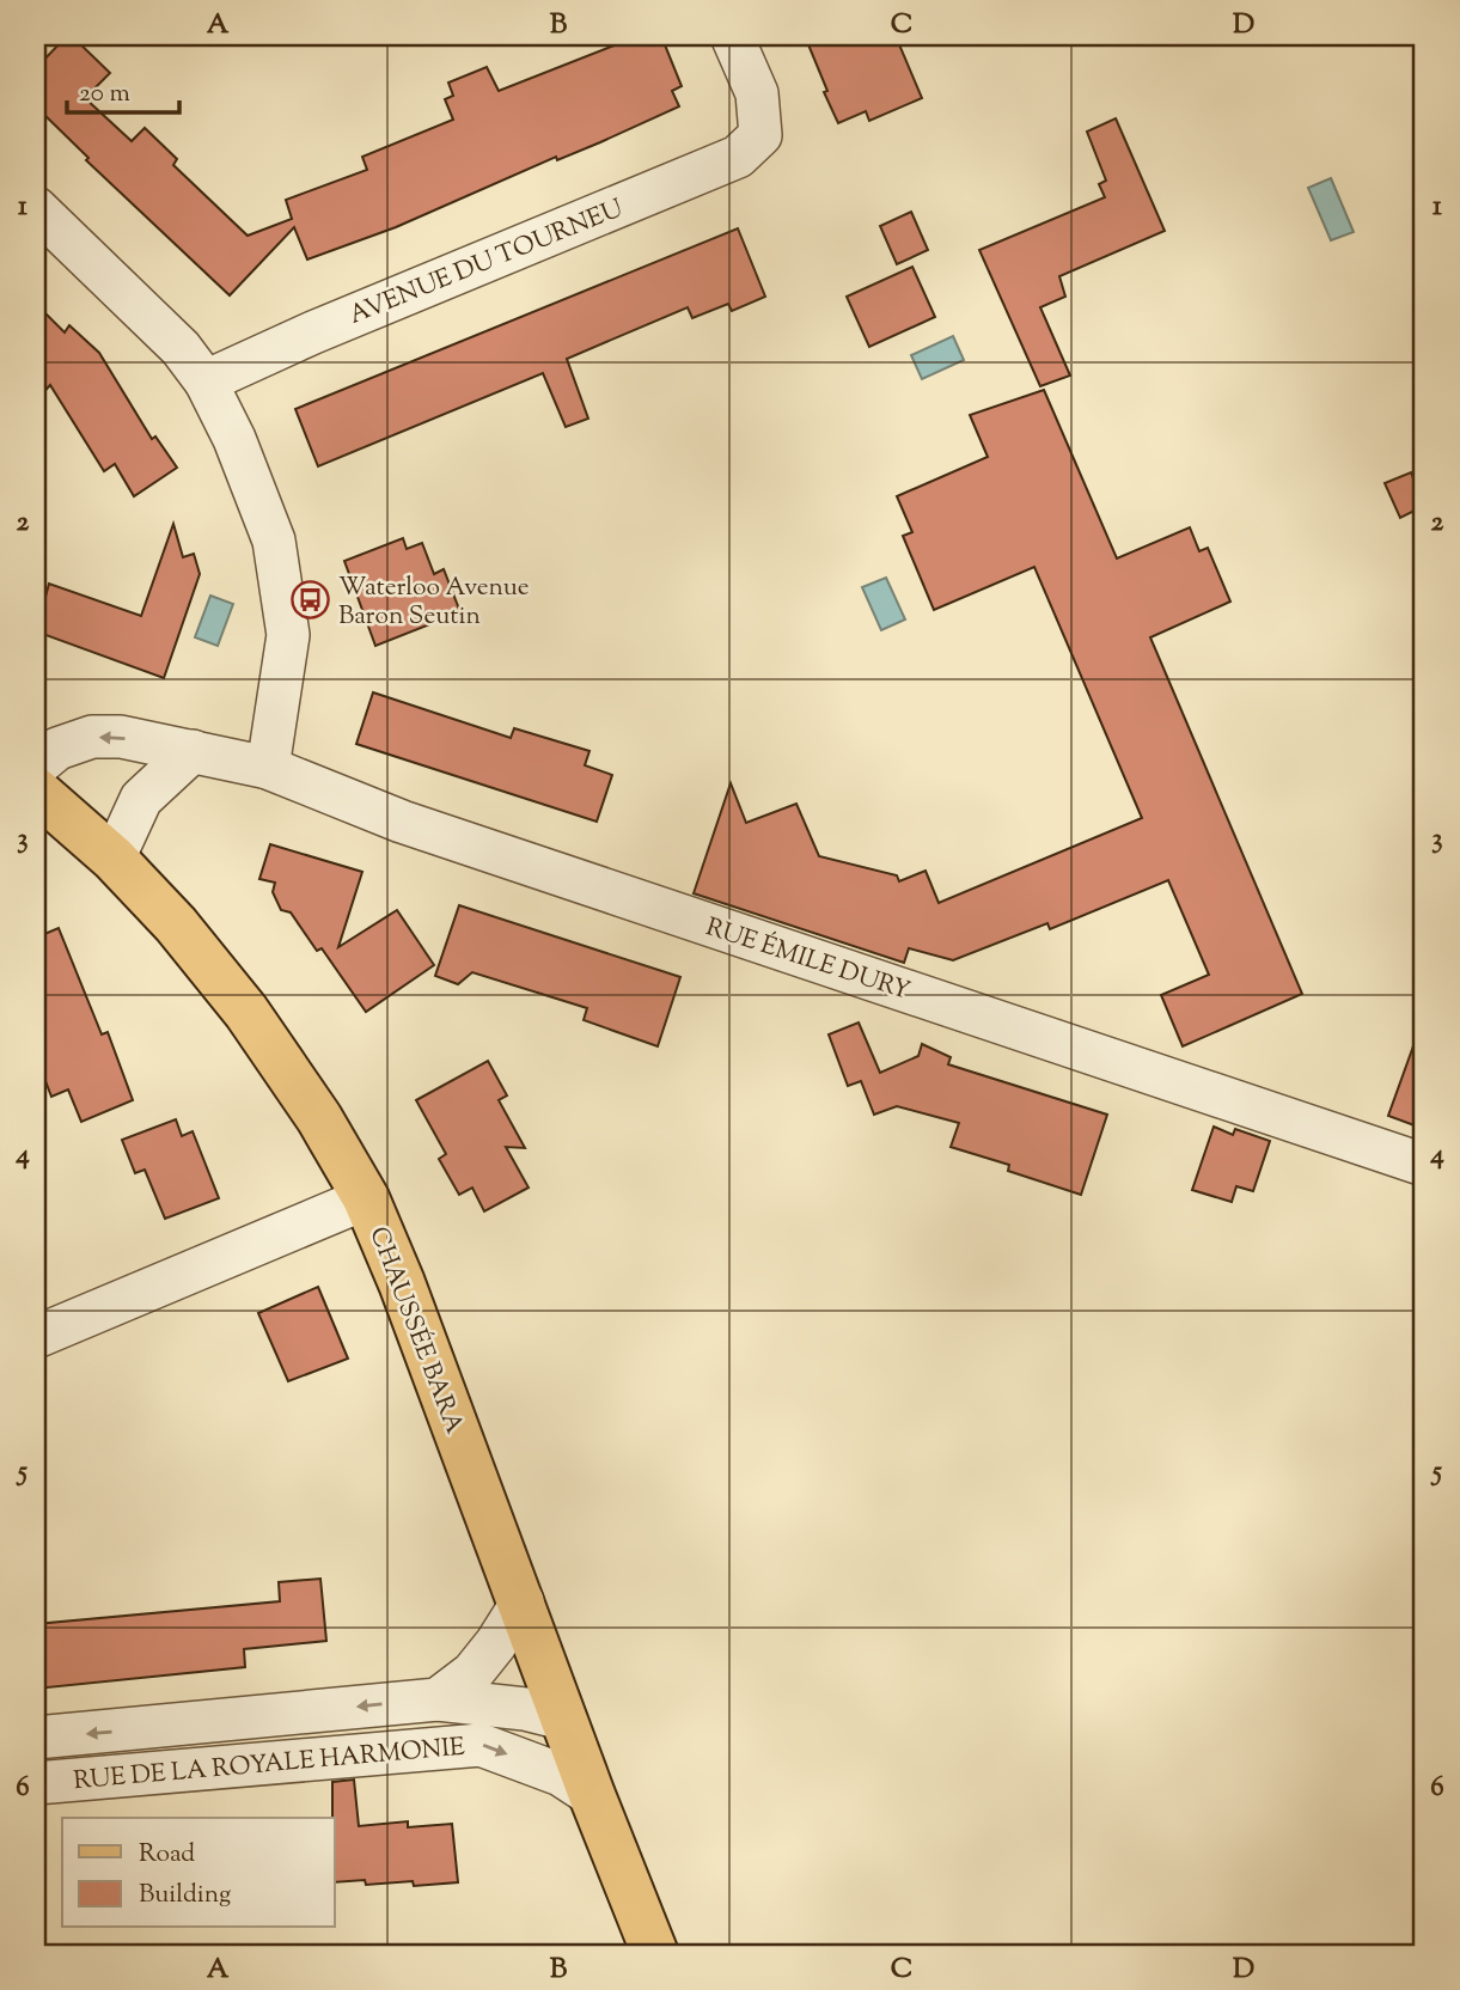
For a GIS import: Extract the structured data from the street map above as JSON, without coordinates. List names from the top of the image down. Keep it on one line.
{"streets":{"main road":["CHAUSSÉE BARA"],"street":["AVENUE DU TOURNEU","RUE ÉMILE DURY","RUE DE LA ROYALE HARMONIE"]},"crossings":[["CHAUSSÉE BARA","RUE DE LA ROYALE HARMONIE"]],"places":{"bus stop":["Waterloo Avenue Baron Seutin"]},"legend":["Road","Building"],"scale_bar":"20 m","grid":{"columns":["A","B","C","D"],"rows":["1","2","3","4","5","6"]}}
